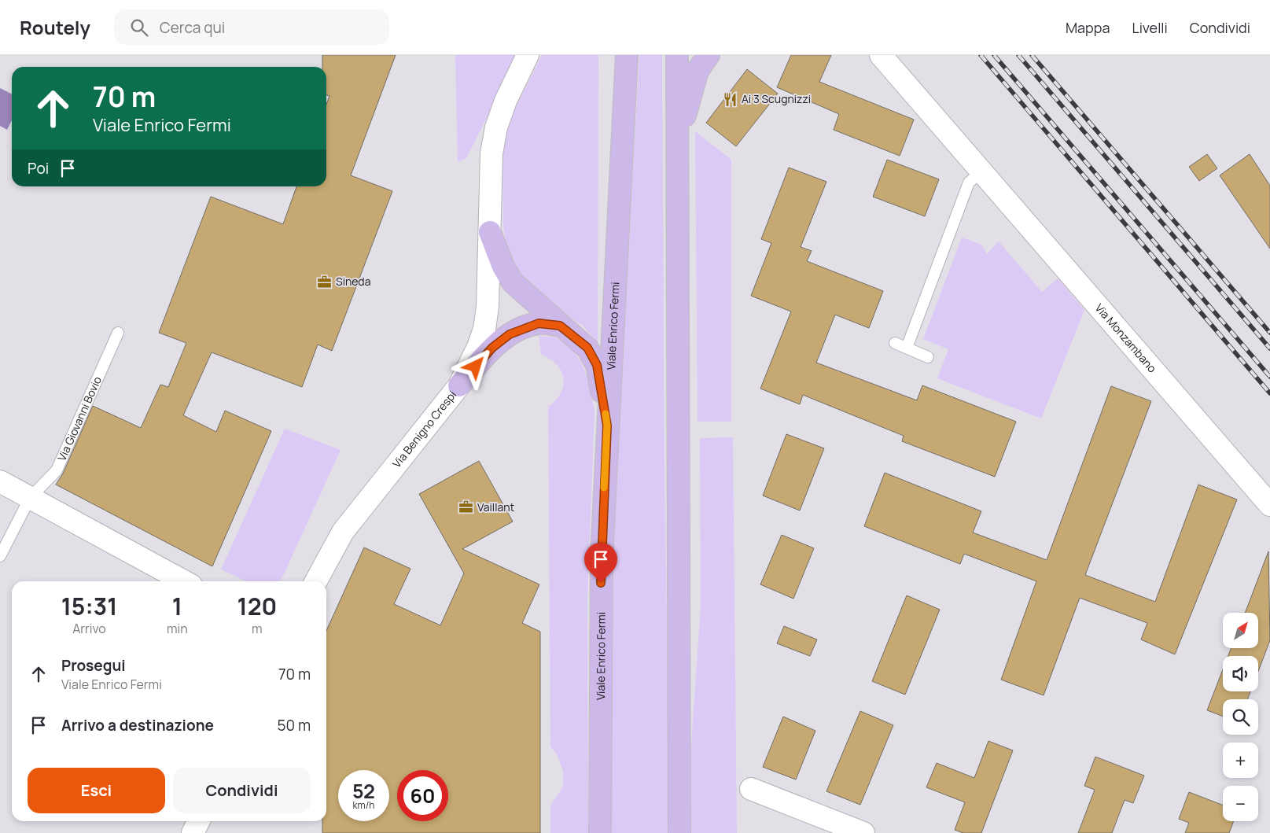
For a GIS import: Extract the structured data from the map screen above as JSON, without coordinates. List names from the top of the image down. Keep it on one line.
{"streets":{"main road":["Viale Enrico Fermi"],"street":["Via Monzambano","Via Benigno Crespi"],"lane":["Via Giovanni Bovio"]},"places":{"restaurant":["Ai 3 Scugnizzi"],"office":["Sineda","Vaillant"]},"north":"top right","page":{"header":"Routely","search":"Cerca qui","nav":["Mappa","Livelli","Condividi"],"turn":["70 m","Viale Enrico Fermi"],"then":"Poi","eta":["15:31","Arrivo","1","min","120","m"],"map_buttons":["+","−"],"list":[{"name":"Prosegui","note":"Viale Enrico Fermi","value":"70 m"},{"name":"Arrivo a destinazione","value":"50 m"}],"buttons":["Esci","Condividi"],"speed":"52 km/h","limit":"60"}}
